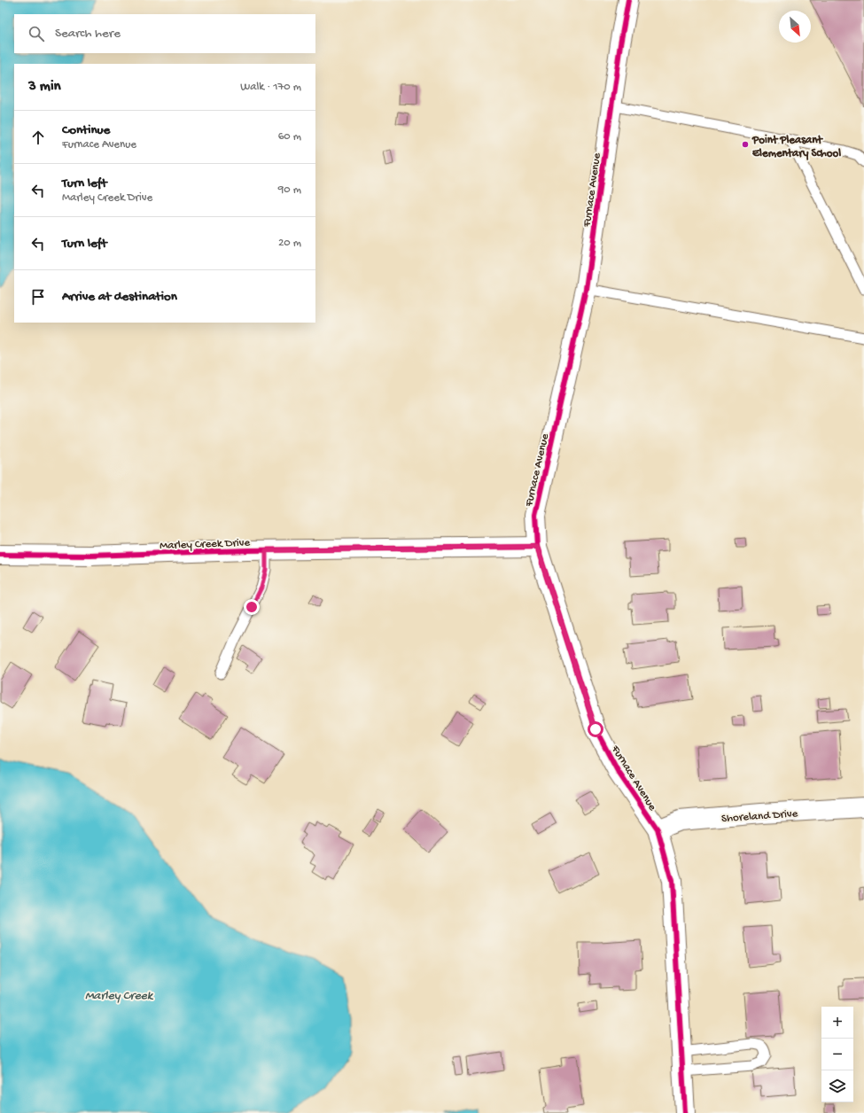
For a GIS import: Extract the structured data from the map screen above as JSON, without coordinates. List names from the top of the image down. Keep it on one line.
{"streets":{"street":["Furnace Avenue","Marley Creek Drive","Shoreland Drive"]},"crossings":[["Furnace Avenue","Marley Creek Drive"],["Furnace Avenue","Shoreland Drive"]],"water":["Marley Creek"],"places":["Point Pleasant Elementary School"],"north":"bottom right","page":{"search":"Search here","heading":["3 min","Walk · 170 m"],"list":[["Continue","Furnace Avenue","60 m"],["Turn left","Marley Creek Drive","90 m"],["Turn left","20 m"],"Arrive at destination"],"map_buttons":["+","−"]}}
